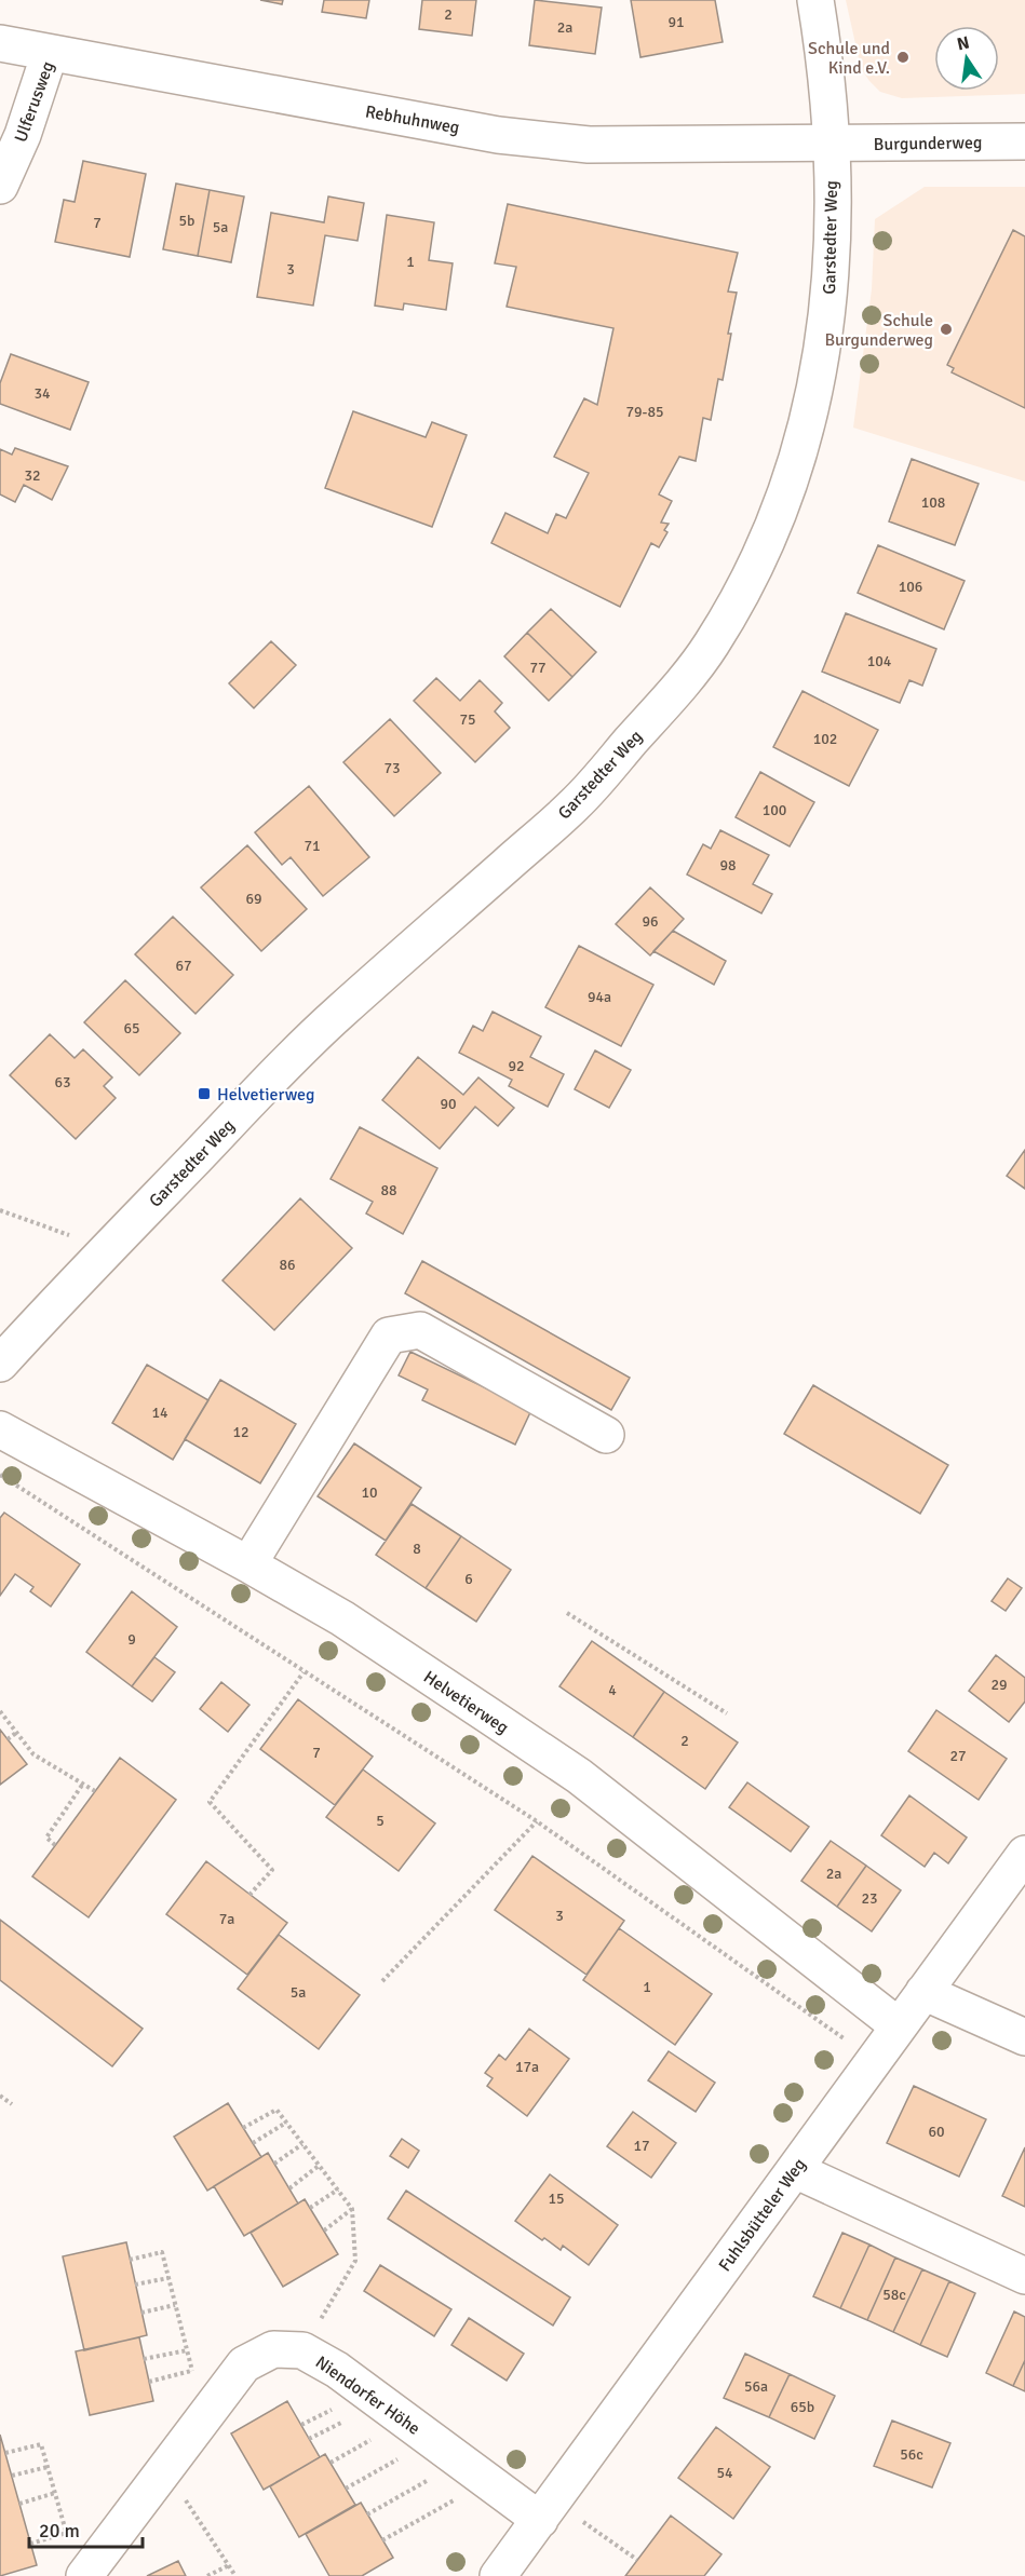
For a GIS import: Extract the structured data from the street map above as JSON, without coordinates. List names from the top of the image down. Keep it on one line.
{"streets":{"street":["Ulferusweg","Rebhuhnweg","Burgunderweg","Garstedter Weg","Helvetierweg","Fuhlsbütteler Weg","Niendorfer Höhe"]},"crossings":[["Ulferusweg","Rebhuhnweg"],["Rebhuhnweg","Burgunderweg"],["Rebhuhnweg","Garstedter Weg"],["Burgunderweg","Garstedter Weg"],["Helvetierweg","Fuhlsbütteler Weg"],["Fuhlsbütteler Weg","Niendorfer Höhe"]],"places":{"other":["Schule und Kind e.V.","Schule Burgunderweg"],"transit":["Helvetierweg"]},"house_numbers":["2","91","2a","5b","7","5a","1","3","34","79-85","32","108","106","104","77","75","102","73","100","71","98","69","96","67","94a","65","92","63","90","88","86","14","12","10","8","6","9","29","4","2","7","27","5","2a","23","3","7a","1","5a","17a","60","17","15","58c","56a","65b","56c","54"],"scale_bar":"20 m","north":"top"}
